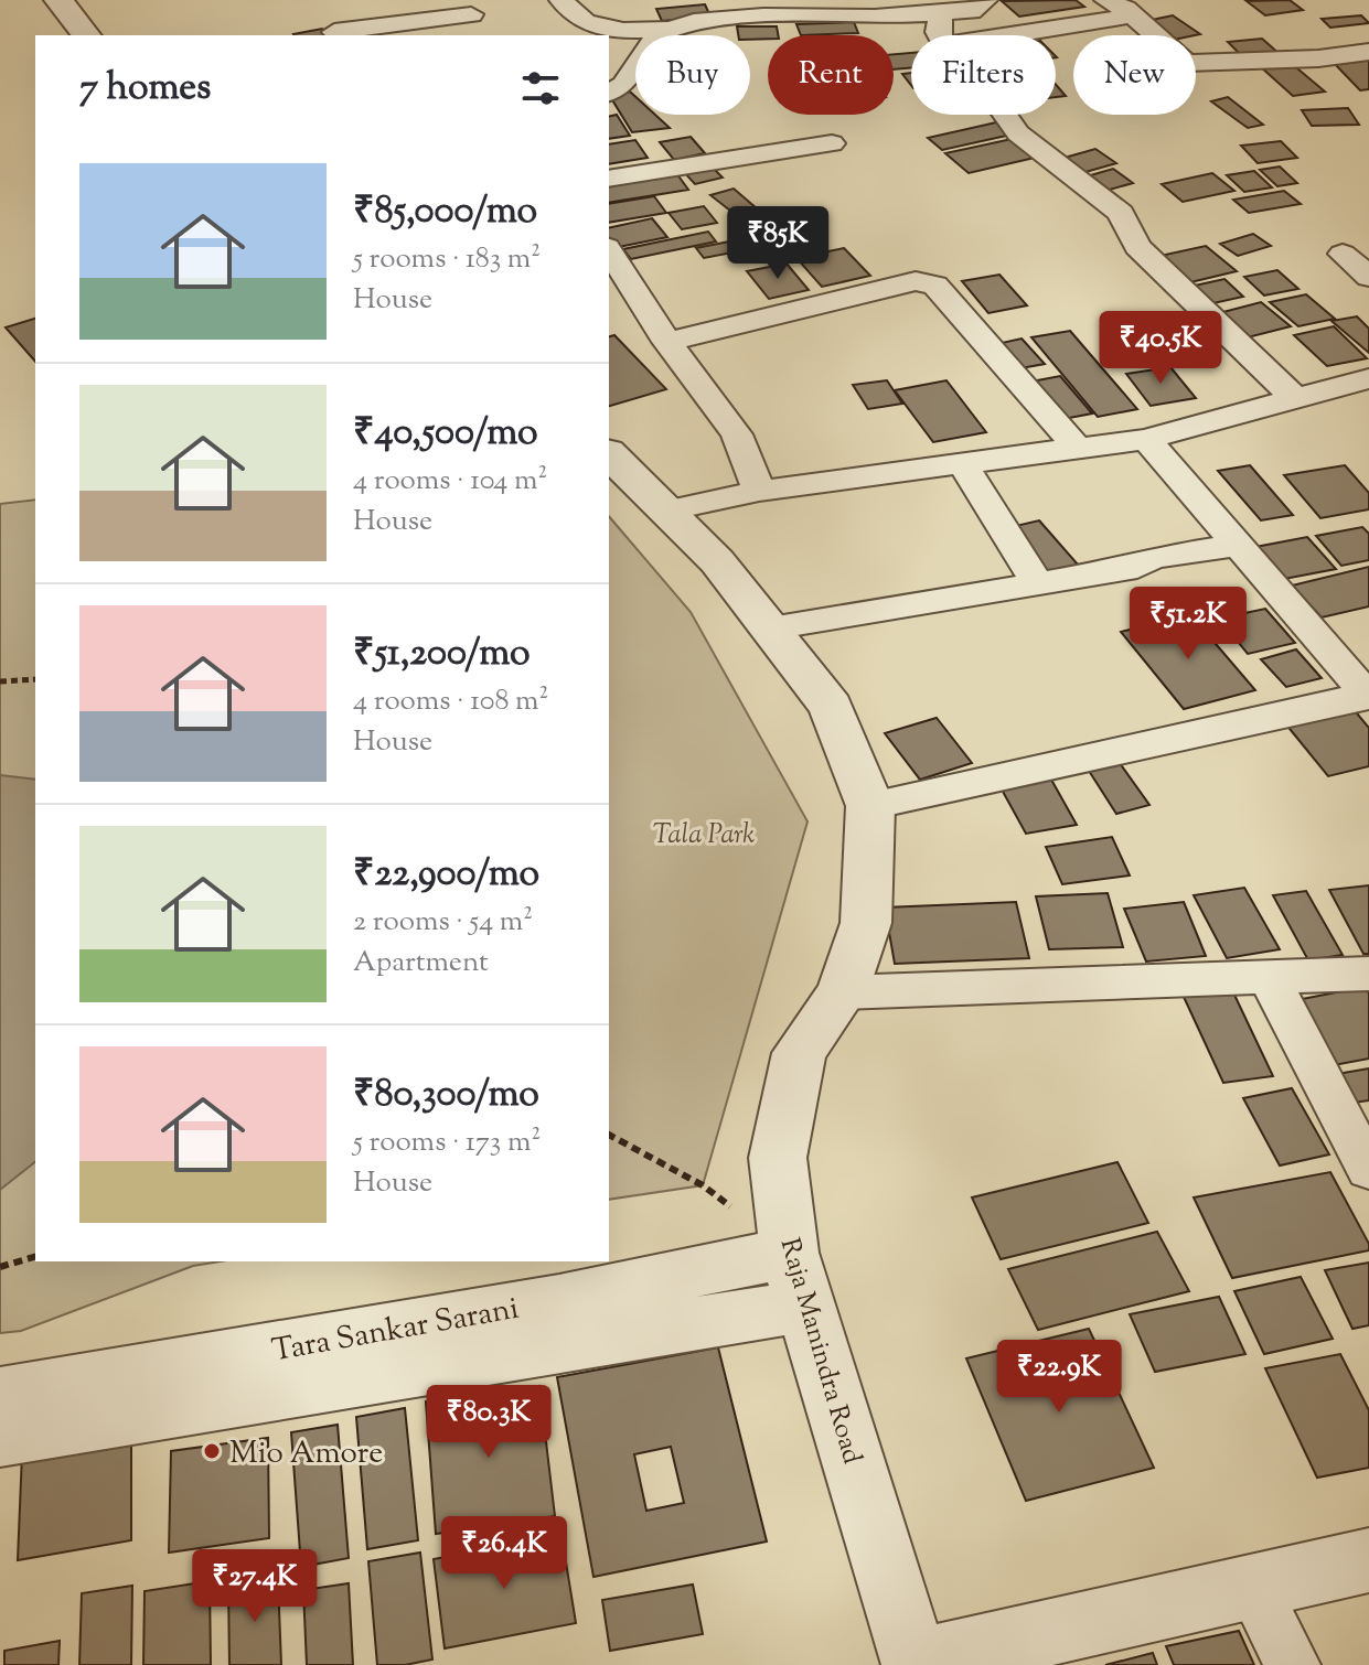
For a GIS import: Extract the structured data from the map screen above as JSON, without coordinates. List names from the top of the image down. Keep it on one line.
{"streets":{"street":["Tara Sankar Sarani","Raja Manindra Road"]},"crossings":[["Tara Sankar Sarani","Raja Manindra Road"]],"parks":["Tala Park"],"places":["Mio Amore"],"page":{"chip":["Buy","Rent","Filters","New"],"heading":"7 homes","list":[{"name":"₹85,000/mo","note":"5 rooms · 183 m² · House"},{"name":"₹40,500/mo","note":"4 rooms · 104 m² · House"},{"name":"₹51,200/mo","note":"4 rooms · 108 m² · House"},{"name":"₹22,900/mo","note":"2 rooms · 54 m² · Apartment"},{"name":"₹80,300/mo","note":"5 rooms · 173 m² · House"}],"price":["₹85K","₹40.5K","₹51.2K","₹22.9K","₹80.3K","₹26.4K","₹27.4K"]}}
